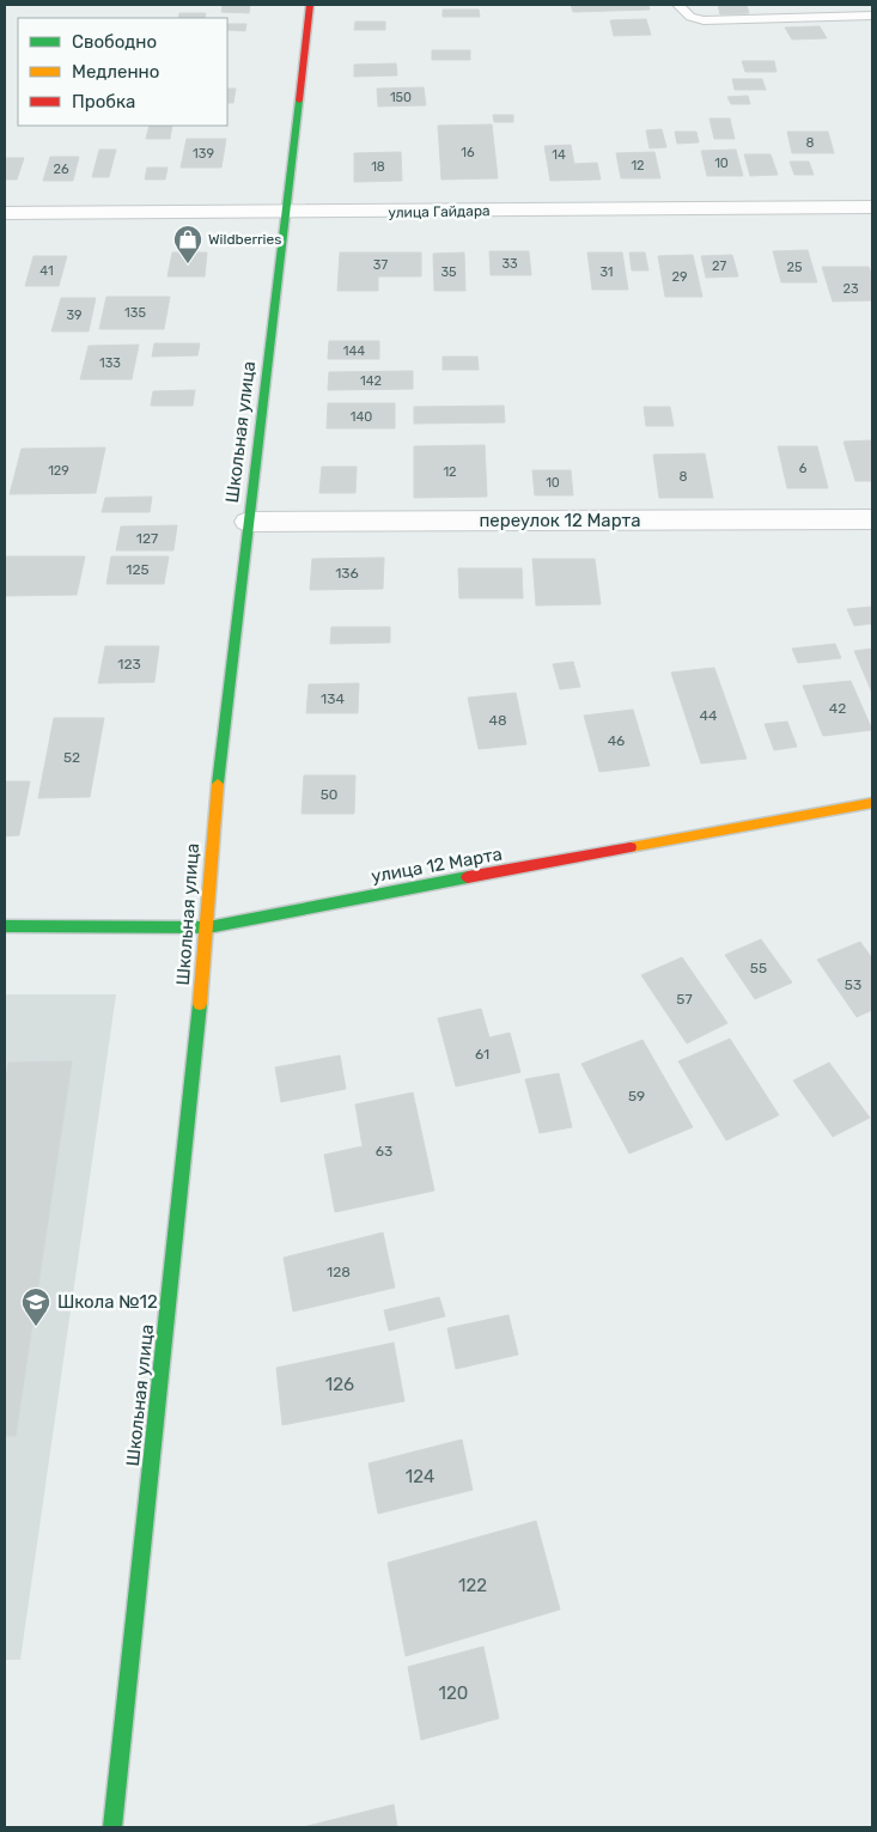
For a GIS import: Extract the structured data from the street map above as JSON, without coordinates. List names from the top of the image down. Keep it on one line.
{"streets":{"street":["улица Гайдара","Школьная улица","переулок 12 Марта","улица 12 Марта"]},"crossings":[["улица Гайдара","Школьная улица"],["Школьная улица","переулок 12 Марта"],["Школьная улица","улица 12 Марта"]],"places":{"shop":["Wildberries"],"school or university":["Школа №12"]},"house_numbers":["150","8","16","139","14","10","12","18","26","33","37","27","25","41","35","31","29","23","135","39","144","133","142","140","6","129","12","8","10","127","125","136","123","134","42","44","48","46","52","50","55","53","57","61","59","63","128","126","124","122","120"],"legend":["Свободно","Медленно","Пробка"]}
